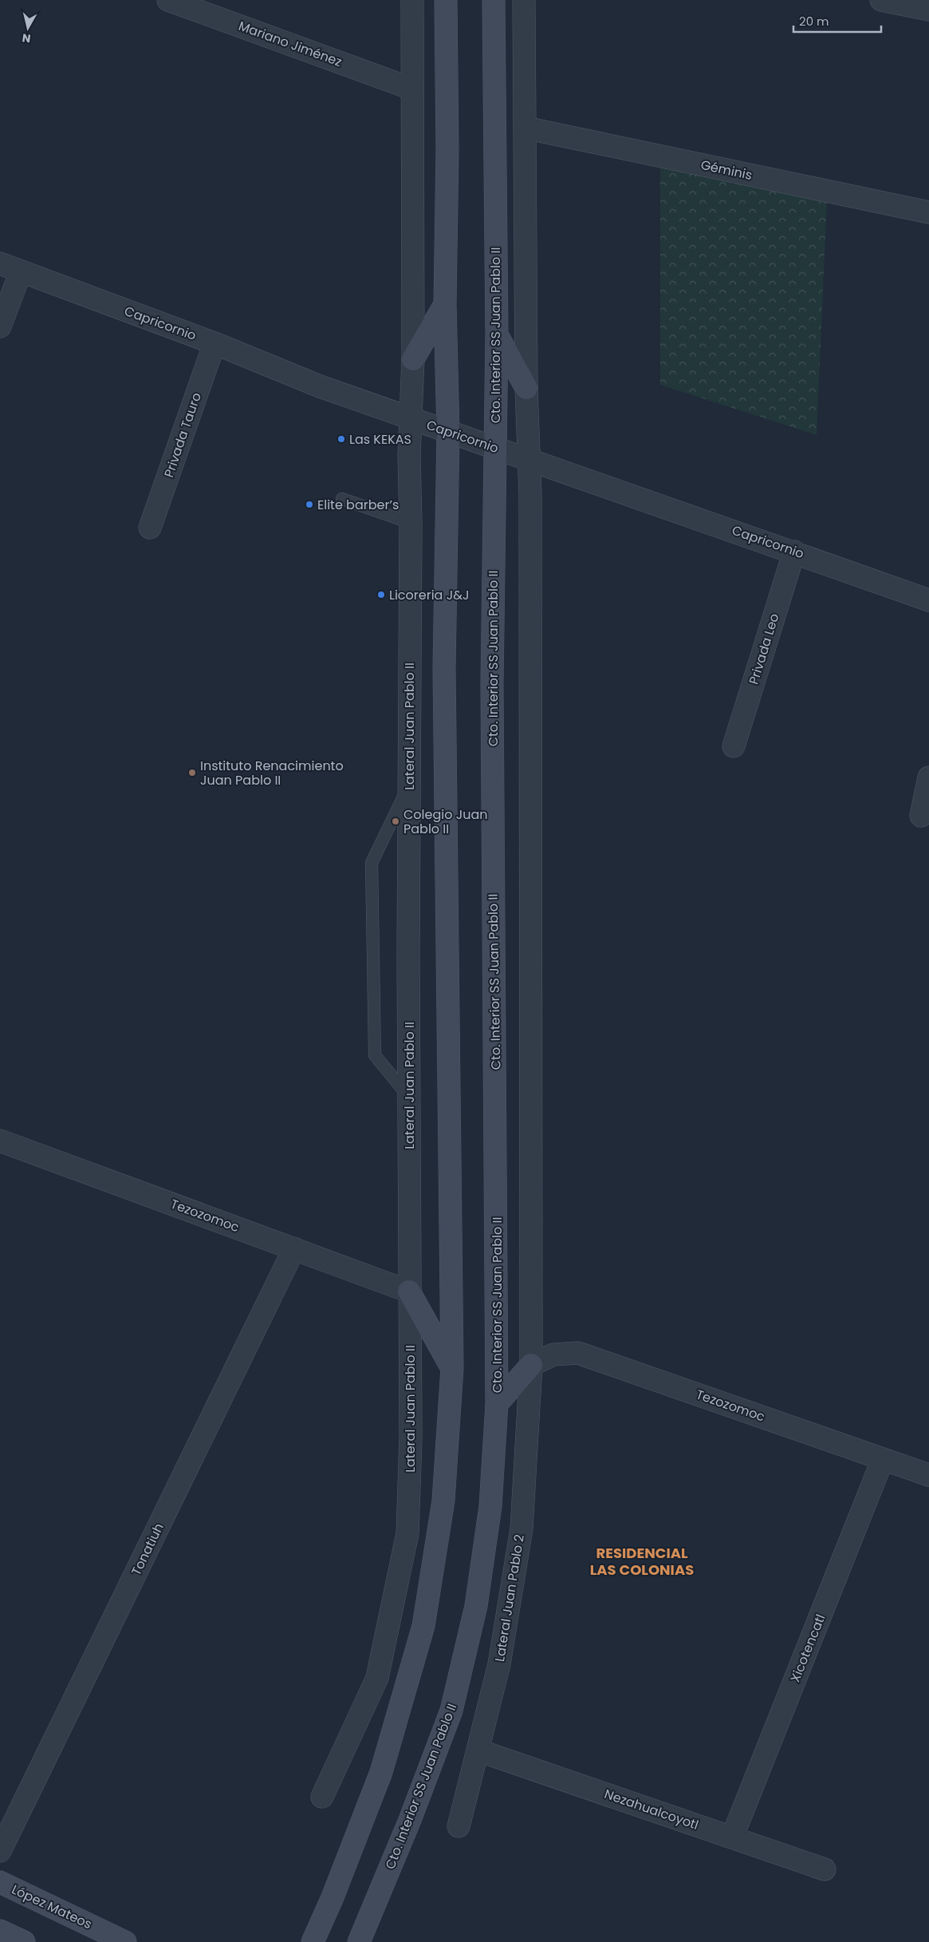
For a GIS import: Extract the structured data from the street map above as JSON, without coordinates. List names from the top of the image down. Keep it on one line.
{"streets":{"main road":["Cto. Interior SS Juan Pablo II","López Mateos"],"street":["Mariano Jiménez","Géminis","Capricornio","Privada Tauro","Privada Leo","Lateral Juan Pablo II","Tezozomoc","Tonatiuh","Lateral Juan Pablo 2","Xicotencatl","Nezahualcoyotl"]},"crossings":[["Mariano Jiménez","Lateral Juan Pablo II"],["Capricornio","Cto. Interior SS Juan Pablo II"],["Capricornio","Privada Tauro"],["Capricornio","Privada Leo"],["Capricornio","Lateral Juan Pablo II"],["Lateral Juan Pablo II","Tezozomoc"],["Tezozomoc","Tonatiuh"],["Tezozomoc","Lateral Juan Pablo 2"],["Tezozomoc","Xicotencatl"],["Lateral Juan Pablo 2","Nezahualcoyotl"],["Xicotencatl","Nezahualcoyotl"]],"districts":["RESIDENCIAL LAS COLONIAS"],"places":["Las KEKAS","Elite barber’s","Licoreria J&J","Instituto Renacimiento Juan Pablo II","Colegio Juan Pablo II"],"scale_bar":"20 m","north":"bottom"}
